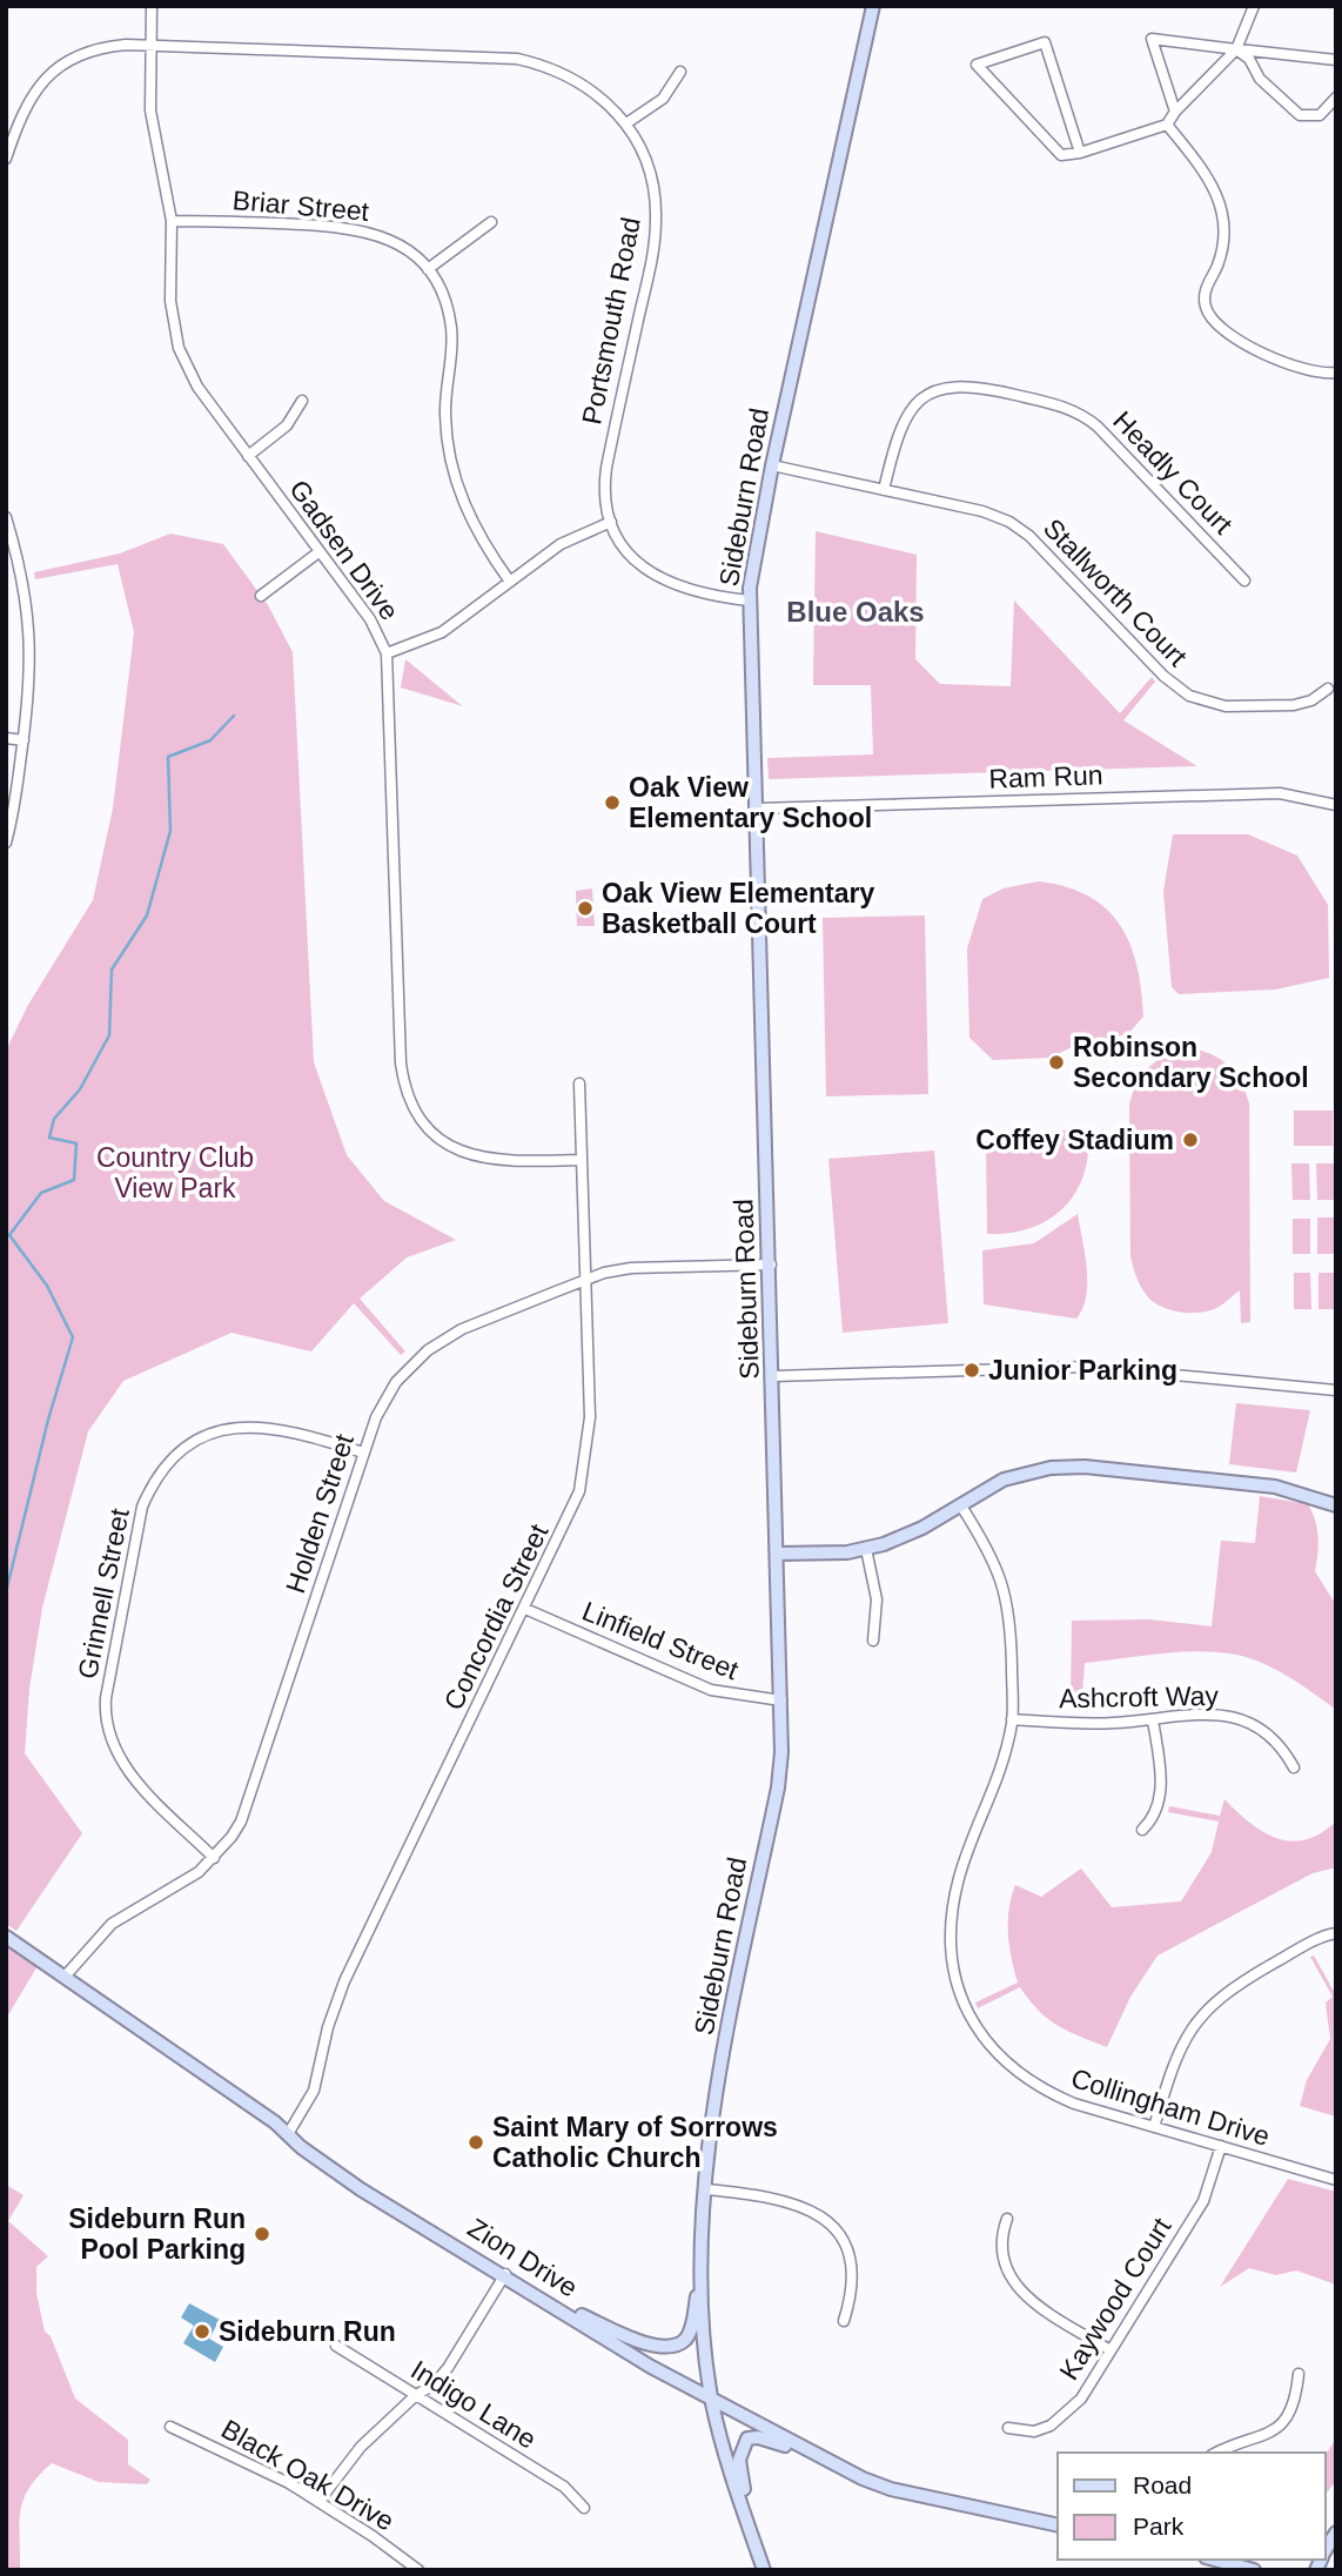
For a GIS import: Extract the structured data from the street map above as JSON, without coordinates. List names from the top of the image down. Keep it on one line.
{"streets":{"street":["Briar Street","Portsmouth Road","Headly Court","Sideburn Road","Gadsen Drive","Stallworth Court","Ram Run","Holden Street","Grinnell Street","Concordia Street","Linfield Street","Ashcroft Way","Collingham Drive","Zion Drive","Kaywood Court","Indigo Lane","Black Oak Drive"]},"crossings":[["Briar Street","Gadsen Drive"],["Portsmouth Road","Sideburn Road"],["Portsmouth Road","Gadsen Drive"],["Headly Court","Stallworth Court"],["Sideburn Road","Stallworth Court"],["Sideburn Road","Ram Run"],["Sideburn Road","Holden Street"],["Sideburn Road","Linfield Street"],["Sideburn Road","Zion Drive"],["Gadsen Drive","Concordia Street"],["Holden Street","Grinnell Street"],["Holden Street","Concordia Street"],["Holden Street","Zion Drive"],["Concordia Street","Linfield Street"],["Concordia Street","Zion Drive"],["Ashcroft Way","Collingham Drive"],["Collingham Drive","Kaywood Court"]],"districts":["Blue Oaks"],"parks":["Country Club View Park"],"places":["Oak View Elementary School","Oak View Elementary Basketball Court","Robinson Secondary School","Coffey Stadium","Junior Parking","Saint Mary of Sorrows Catholic Church","Sideburn Run Pool Parking","Sideburn Run"],"legend":["Road","Park"]}
